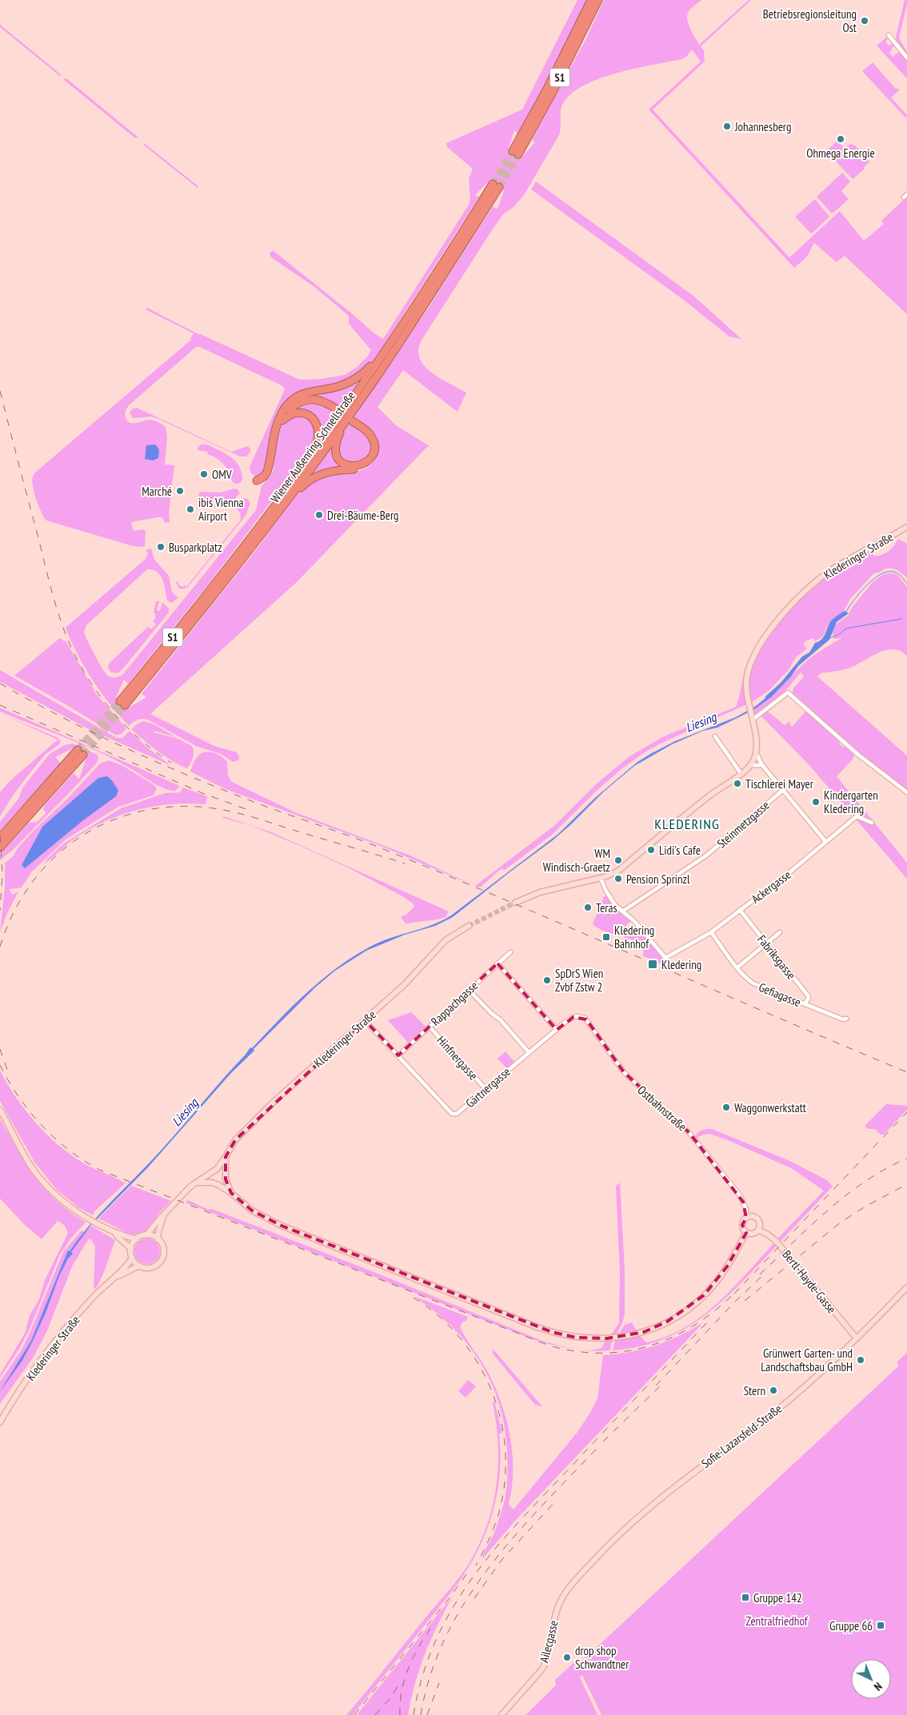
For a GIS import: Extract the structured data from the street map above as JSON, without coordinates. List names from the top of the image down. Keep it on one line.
{"streets":{"highway":["S1","Wiener Außenring Schnellstraße"],"street":["Klederinger Straße","Steinmetzgasse","Ackergasse","Fabriksgasse","Gefiagasse","Rappachgasse","Hinfnergasse","Gärtnergasse","Ostbahnstraße","Bertl-Hayde-Gasse","Sofie-Lazarsfeld-Straße","Ailecgasse"]},"crossings":[["Klederinger Straße","Gärtnergasse"],["Steinmetzgasse","Ackergasse"],["Ackergasse","Fabriksgasse"],["Ackergasse","Gefiagasse"],["Fabriksgasse","Gefiagasse"],["Rappachgasse","Hinfnergasse"],["Rappachgasse","Gärtnergasse"],["Hinfnergasse","Gärtnergasse"],["Gärtnergasse","Ostbahnstraße"],["Ostbahnstraße","Bertl-Hayde-Gasse"],["Bertl-Hayde-Gasse","Sofie-Lazarsfeld-Straße"],["Sofie-Lazarsfeld-Straße","Ailecgasse"]],"districts":["KLEDERING"],"water":["Liesing"],"parks":["Zentralfriedhof"],"places":{"other":["Betriebsregionsleitung Ost","Johannesberg","Ohmega Energie","OMV","Marché","ibis Vienna Airport","Drei-Bäume-Berg","Busparkplatz","Tischlerei Mayer","Kindergarten Kledering","Lidi's Cafe","WM Windisch-Graetz","Pension Sprinzl","Teras","SpDrS Wien Zvbf Zstw 2","Waggonwerkstatt","Grünwert Garten- und Landschaftsbau GmbH","Stern","drop shop Schwandtner"],"transit":["Kledering Bahnhof","Kledering","Gruppe 142","Gruppe 66"]},"north":"bottom right"}
